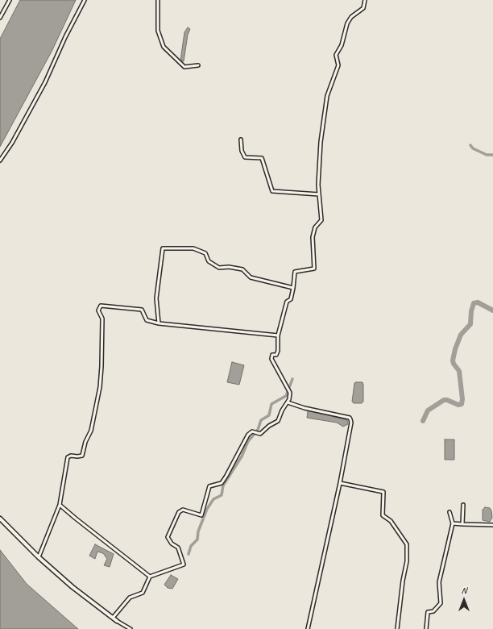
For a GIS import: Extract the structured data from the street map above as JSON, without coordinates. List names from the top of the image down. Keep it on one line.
{"north":"top"}
